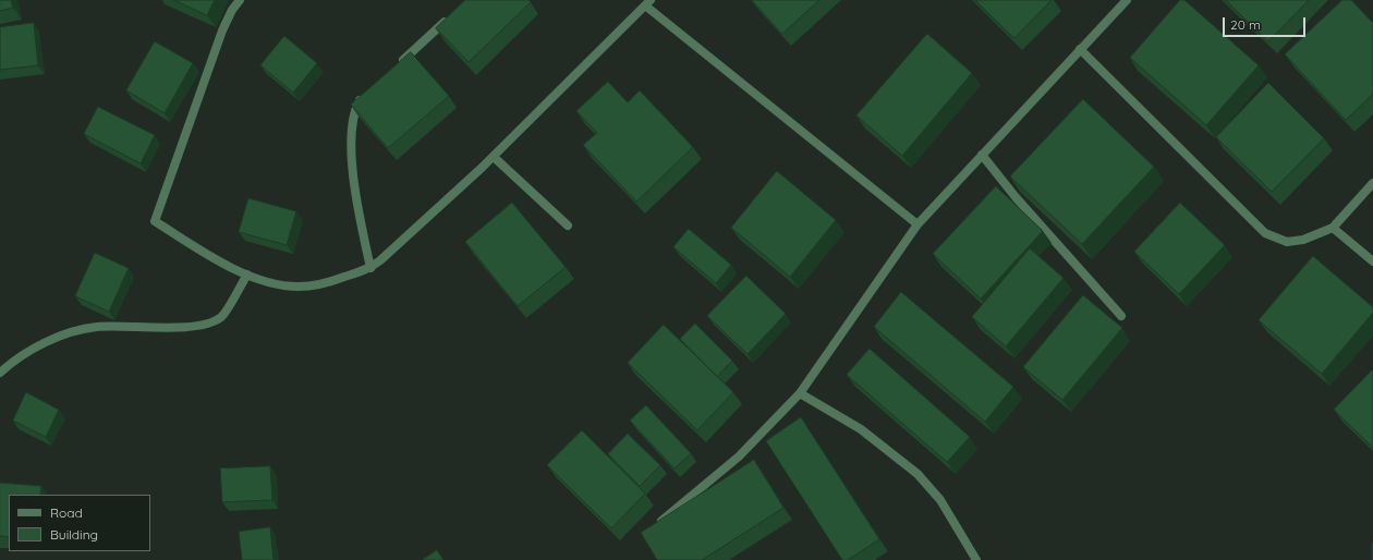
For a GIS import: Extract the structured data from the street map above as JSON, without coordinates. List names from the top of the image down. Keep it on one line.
{"legend":["Road","Building"],"scale_bar":"20 m"}
